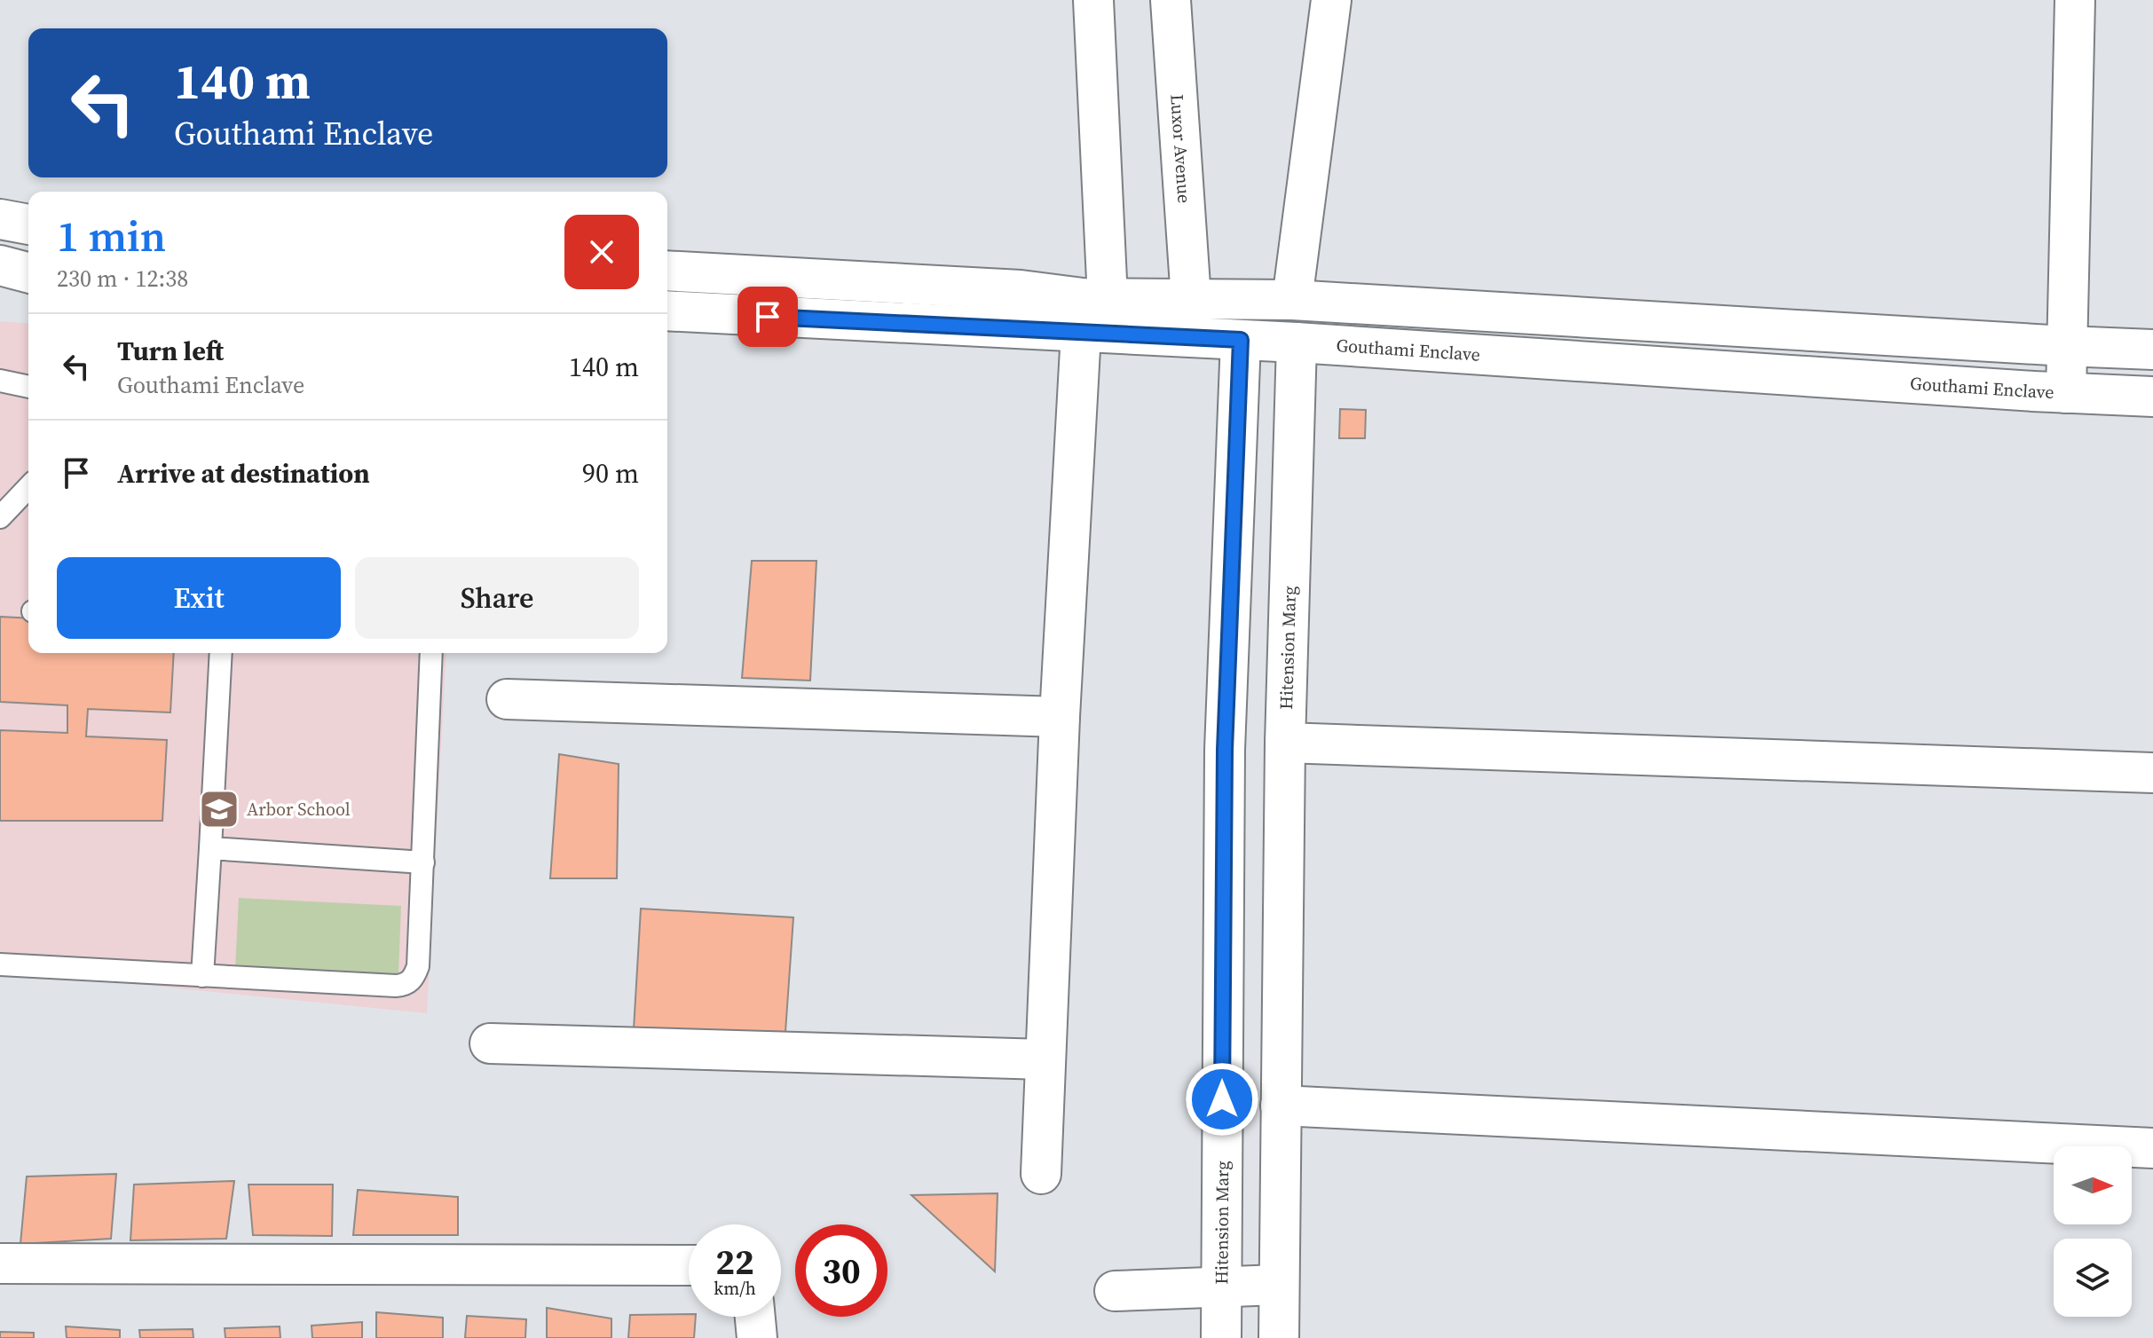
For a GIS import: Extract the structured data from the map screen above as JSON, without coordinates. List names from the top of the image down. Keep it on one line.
{"streets":{"street":["Luxor Avenue","Gouthami Enclave","Hitension Marg"]},"crossings":[["Gouthami Enclave","Hitension Marg"]],"places":{"school or university":["Arbor School"]},"north":"right","page":{"turn":["140 m","Gouthami Enclave"],"heading":["1 min","230 m · 12:38"],"list":[{"name":"Turn left","note":"Gouthami Enclave","value":"140 m"},{"name":"Arrive at destination","value":"90 m"}],"buttons":["Exit","Share"],"speed":"22 km/h","limit":"30"}}
